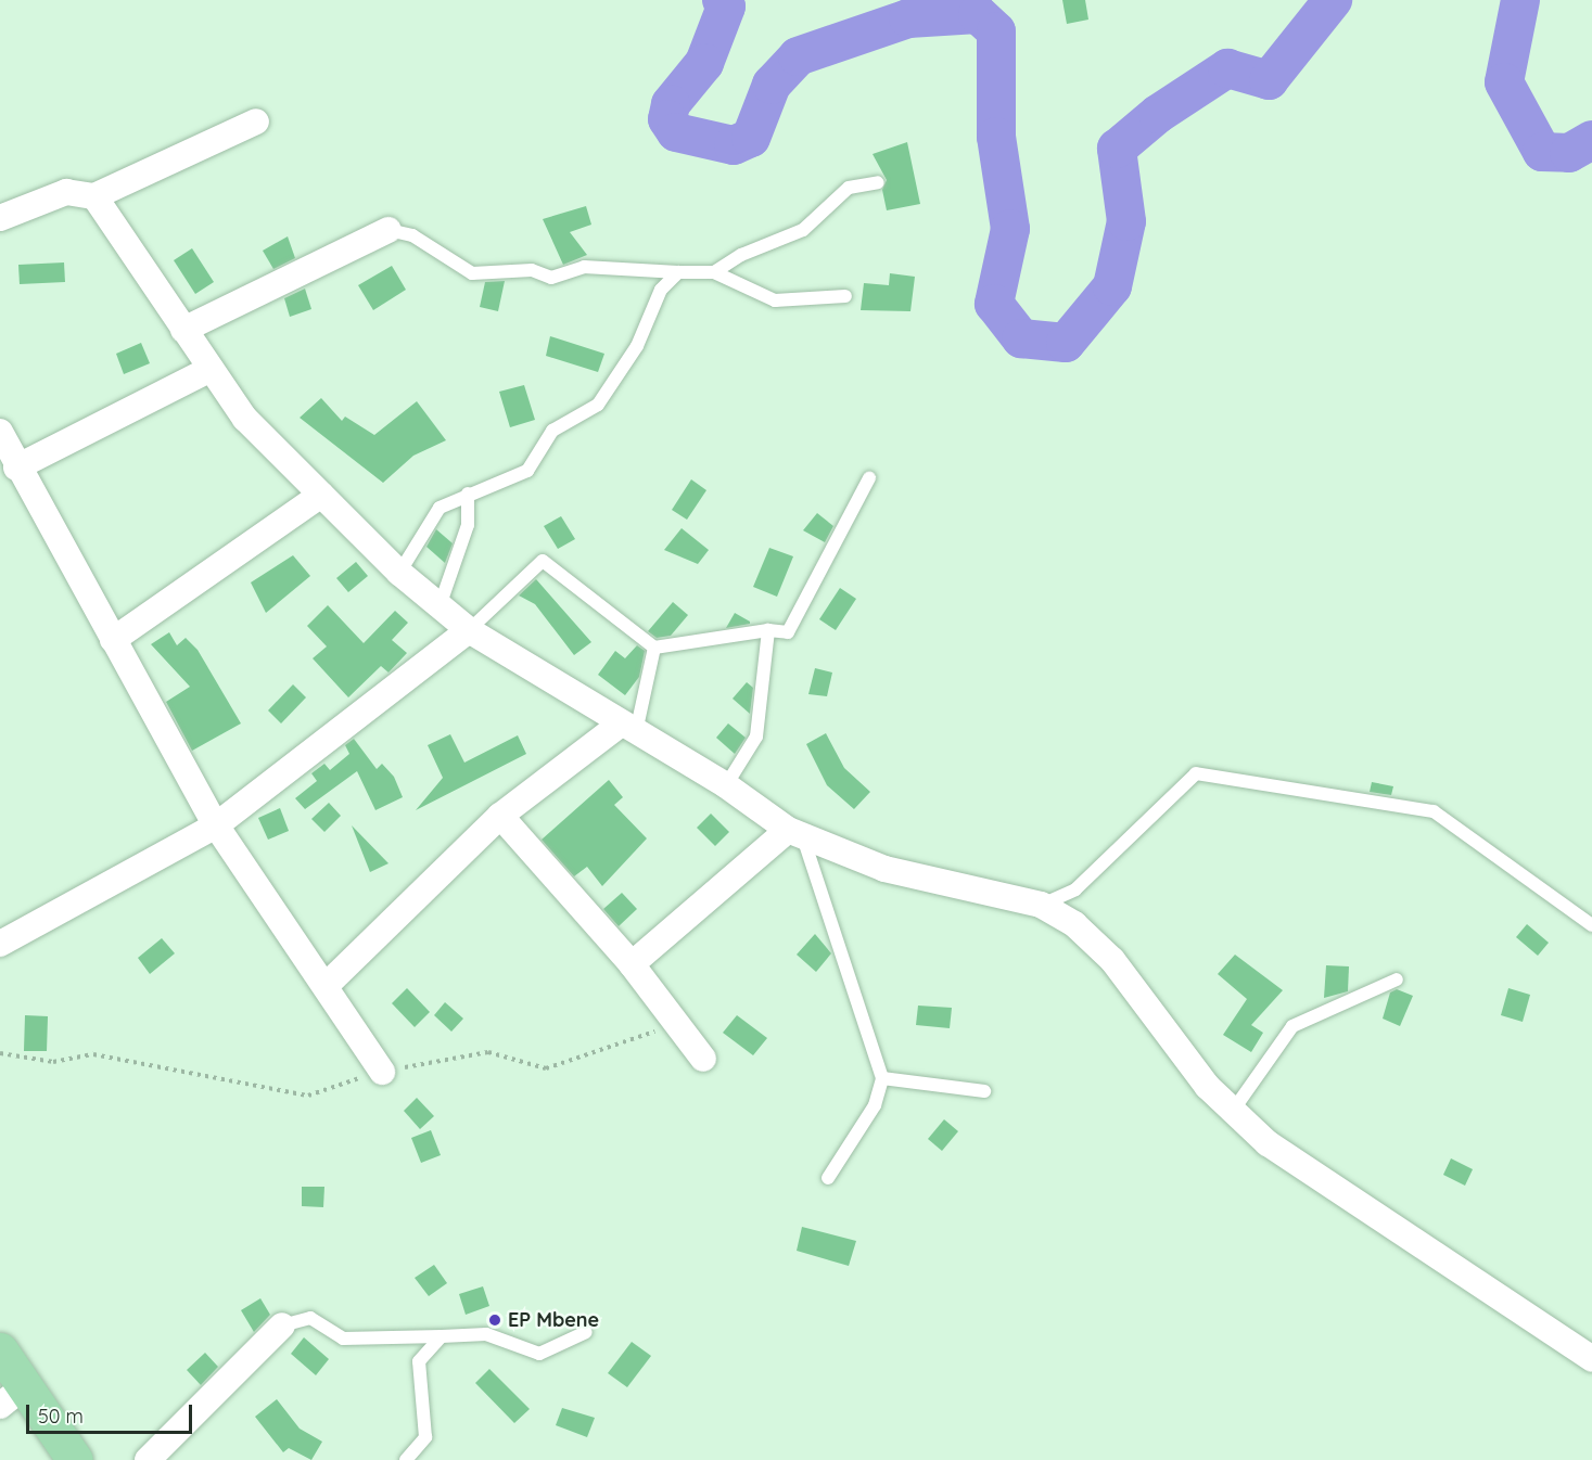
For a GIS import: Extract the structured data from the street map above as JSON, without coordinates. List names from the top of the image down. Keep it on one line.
{"places":["EP Mbene"],"scale_bar":"50 m"}
